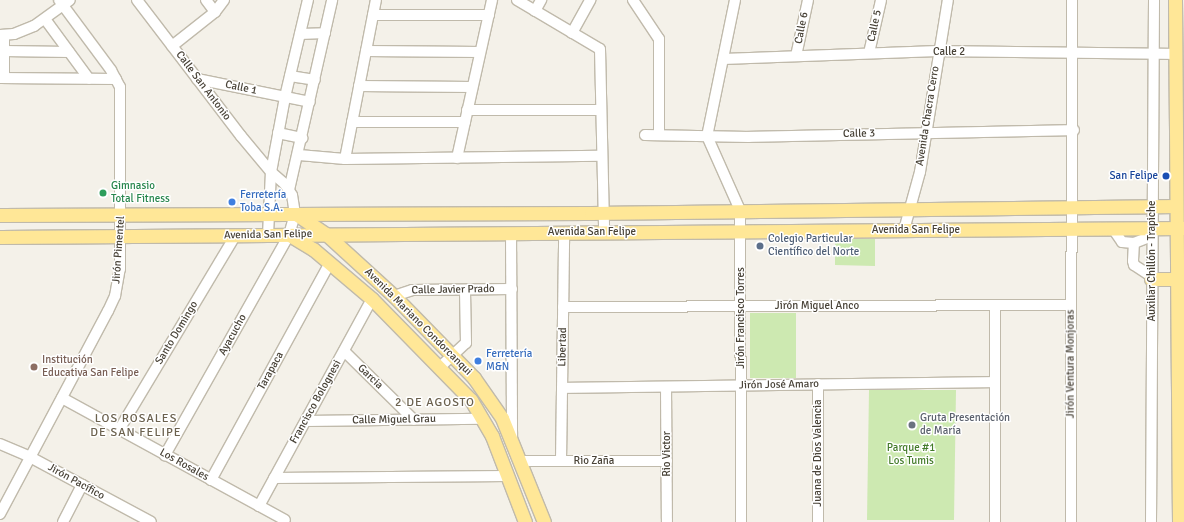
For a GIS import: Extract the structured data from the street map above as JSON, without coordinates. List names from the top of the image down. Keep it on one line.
{"streets":{"main road":["Avenida San Felipe","Avenida Mariano Condorcanqui"],"street":["Calle 5","Calle 6","Calle 2","Calle San Antonio","Calle 1","Avenida Chacra Cerro","Calle 3","Jirón Pimentel","Auxiliar Chillón - Trapiche","Calle Javier Prado","Jirón Miguel Anco","Jirón Francisco Torres","Santo Domingo","Ayacucho","Libertad","Jirón Ventura Monjoras","Tarapaca","Garcia","Jirón José Amaro","Francisco Bolognesi","Calle Miguel Grau","Juana de Dios Valencia","Rio Victor","Rio Zaña","Los Rosales","Jirón Pacífico"]},"crossings":[["Calle 5","Calle 2"],["Calle 6","Calle 2"],["Calle 2","Avenida Chacra Cerro"],["Calle 2","Auxiliar Chillón - Trapiche"],["Calle 2","Jirón Ventura Monjoras"],["Calle San Antonio","Calle 1"],["Avenida Chacra Cerro","Calle 3"],["Avenida Chacra Cerro","Avenida San Felipe"],["Calle 3","Jirón Ventura Monjoras"],["Avenida San Felipe","Jirón Pimentel"],["Avenida San Felipe","Auxiliar Chillón - Trapiche"],["Avenida San Felipe","Jirón Francisco Torres"],["Avenida San Felipe","Avenida Mariano Condorcanqui"],["Avenida San Felipe","Santo Domingo"],["Avenida San Felipe","Ayacucho"],["Avenida San Felipe","Libertad"],["Avenida San Felipe","Jirón Ventura Monjoras"],["Jirón Pimentel","Los Rosales"],["Jirón Pimentel","Jirón Pacífico"],["Calle Javier Prado","Avenida Mariano Condorcanqui"],["Jirón Miguel Anco","Jirón Francisco Torres"],["Jirón Miguel Anco","Libertad"],["Jirón Miguel Anco","Jirón Ventura Monjoras"],["Jirón Francisco Torres","Jirón José Amaro"],["Avenida Mariano Condorcanqui","Ayacucho"],["Avenida Mariano Condorcanqui","Tarapaca"],["Avenida Mariano Condorcanqui","Francisco Bolognesi"],["Avenida Mariano Condorcanqui","Calle Miguel Grau"],["Avenida Mariano Condorcanqui","Rio Zaña"],["Santo Domingo","Los Rosales"],["Ayacucho","Los Rosales"],["Libertad","Jirón José Amaro"],["Libertad","Rio Zaña"],["Tarapaca","Los Rosales"],["Garcia","Francisco Bolognesi"],["Garcia","Calle Miguel Grau"],["Jirón José Amaro","Juana de Dios Valencia"],["Jirón José Amaro","Rio Victor"],["Francisco Bolognesi","Calle Miguel Grau"],["Francisco Bolognesi","Los Rosales"],["Rio Victor","Rio Zaña"]],"districts":["2 DE AGOSTO","LOS ROSALES DE SAN FELIPE"],"parks":["Parque #1 Los Tumis"],"places":["San Felipe","Gimnasio Total Fitness","Ferretería Toba S.A.","Colegio Particular Científico del Norte","Ferretería M&N","Institución Educativa San Felipe","Gruta Presentación de María"]}
